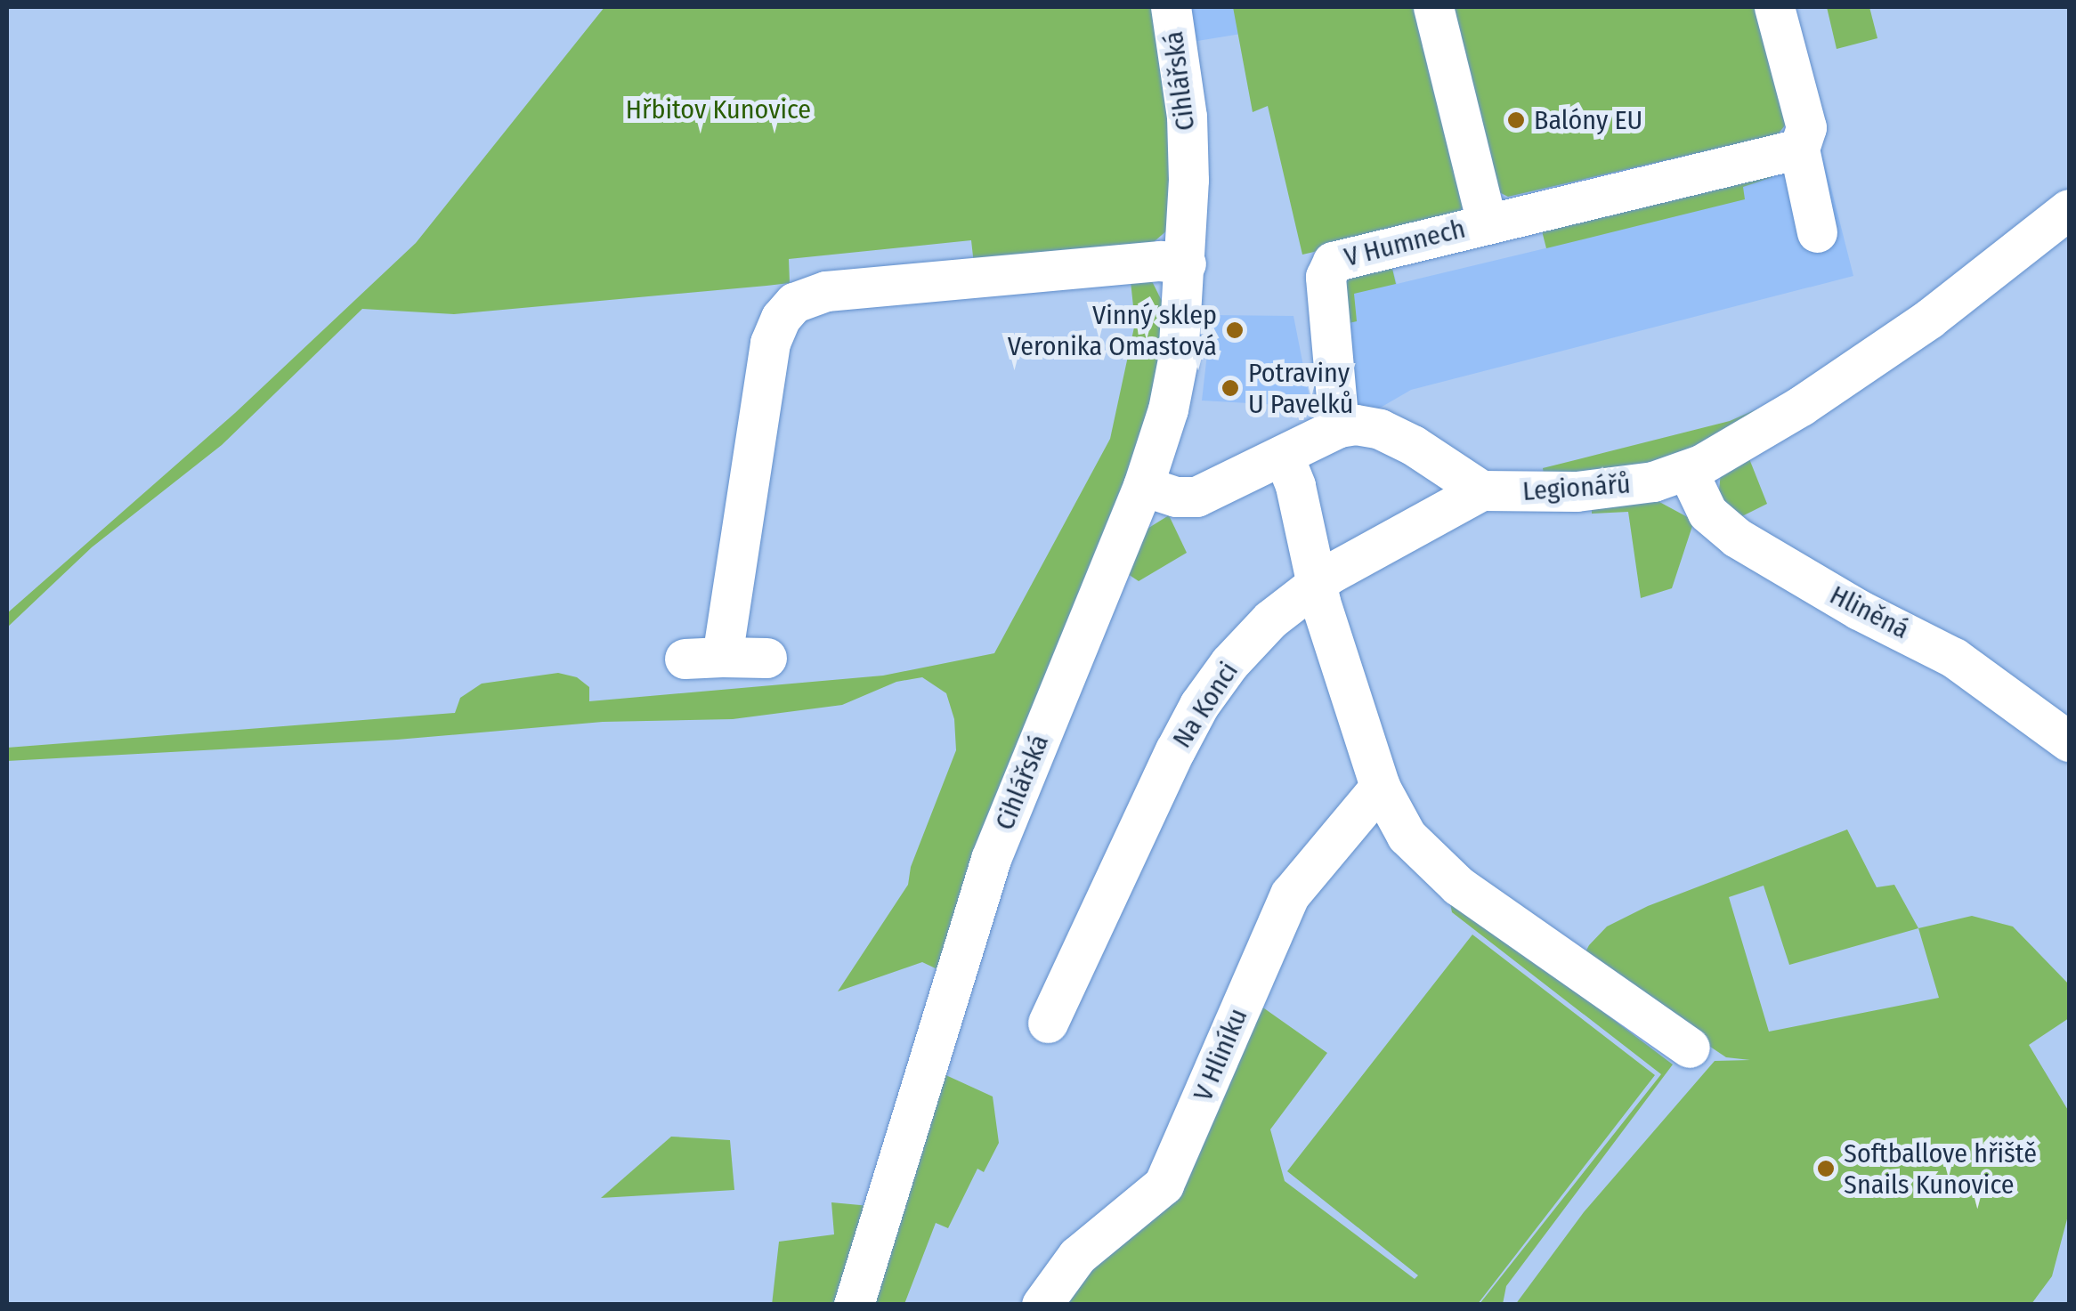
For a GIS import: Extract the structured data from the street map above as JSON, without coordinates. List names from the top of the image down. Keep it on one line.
{"streets":{"street":["Cihlářská","V Humnech","Legionářů","Hliněná","Na Konci","V Hliníku"]},"crossings":[["Legionářů","Hliněná"],["Legionářů","Na Konci"]],"parks":["Hřbitov Kunovice"],"places":["Balóny EU","Vinný sklep Veronika Omastová","Potraviny U Pavelků","Softballove hřiště Snails Kunovice"]}
